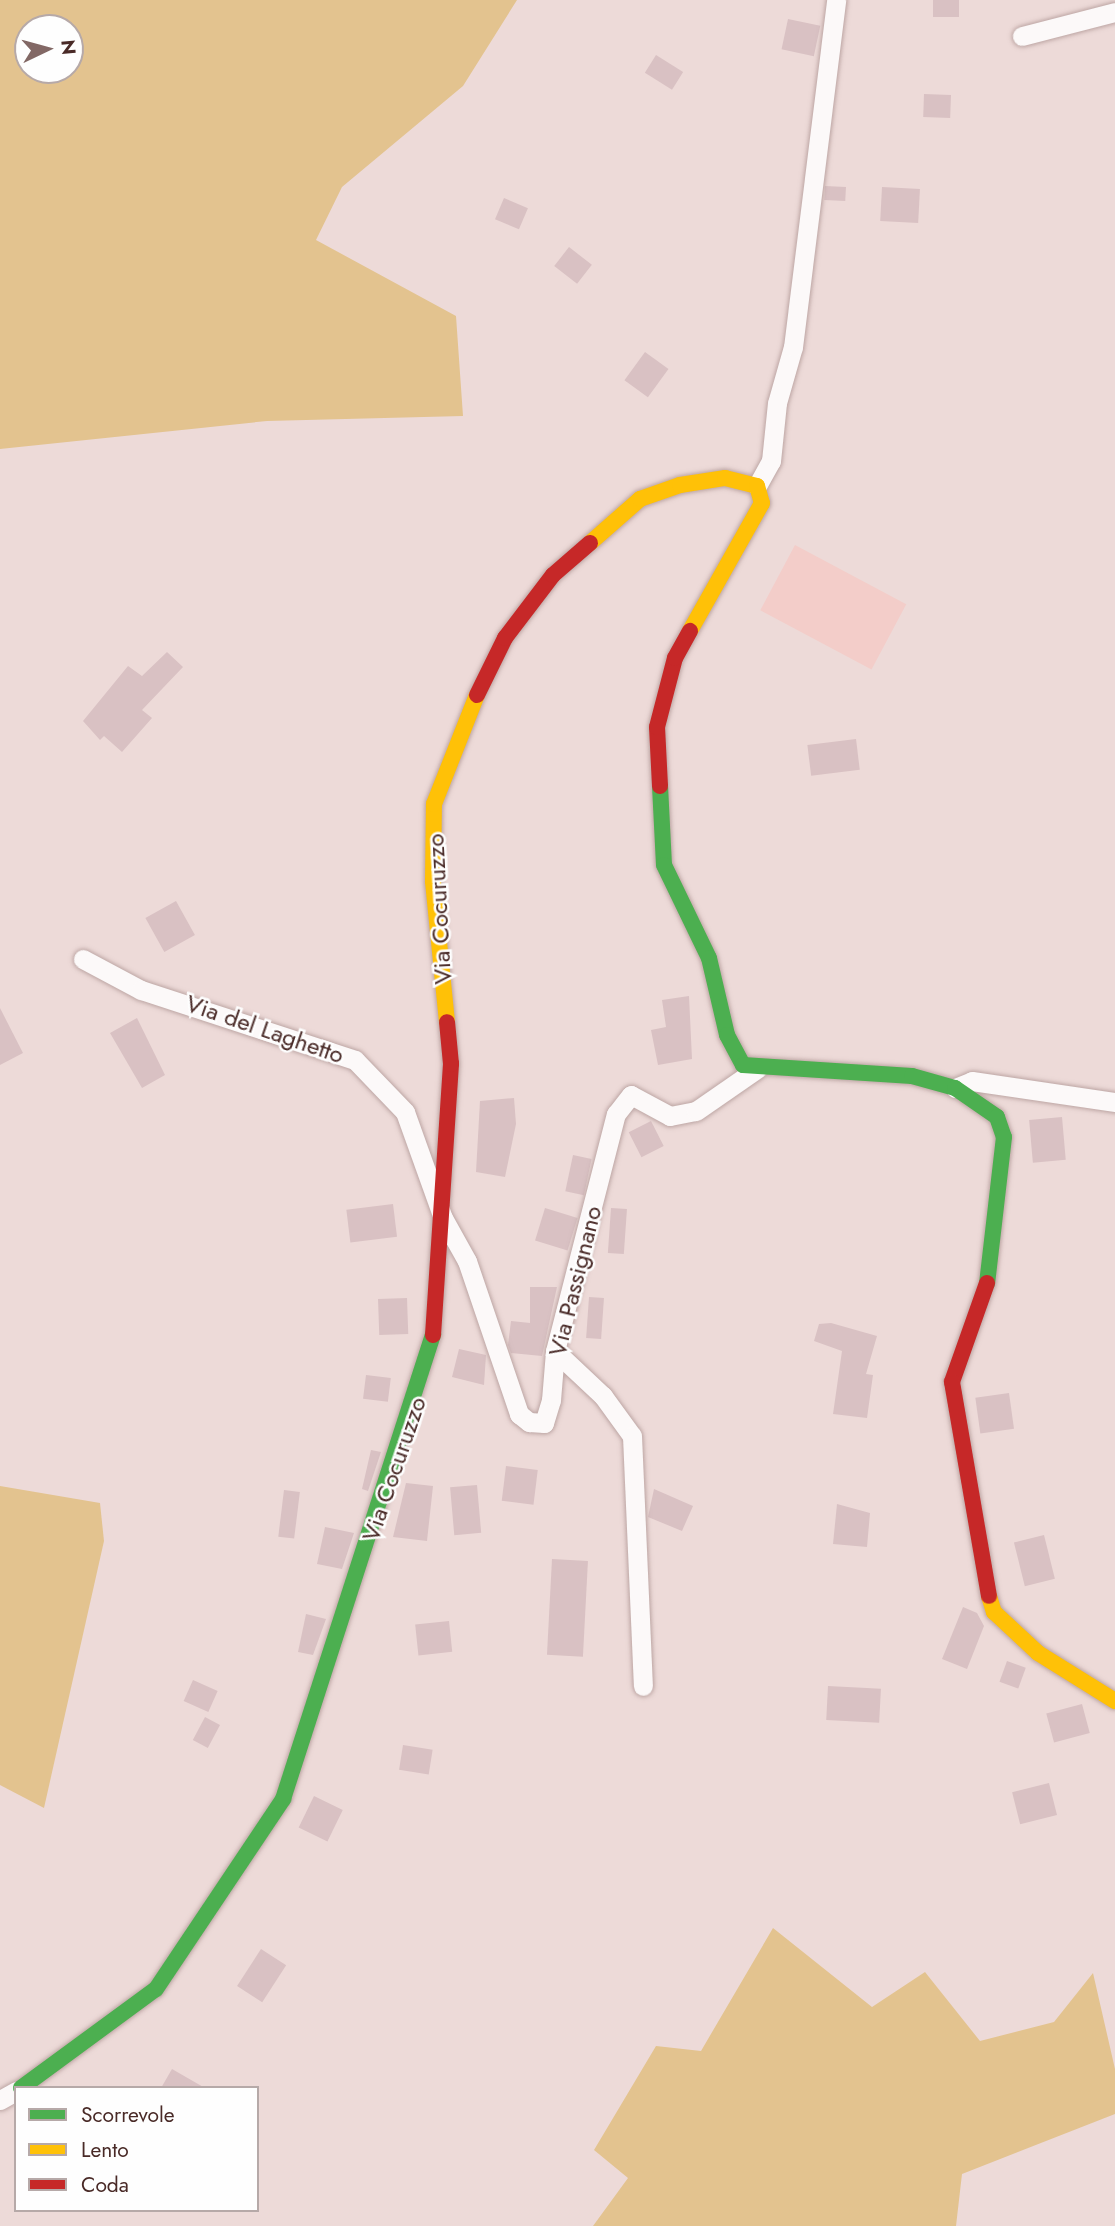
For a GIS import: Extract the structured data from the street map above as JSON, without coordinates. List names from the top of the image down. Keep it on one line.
{"streets":{"street":["Via Cocuruzzo","Via del Laghetto","Via Passignano"]},"crossings":[["Via Cocuruzzo","Via del Laghetto"],["Via Cocuruzzo","Via Passignano"],["Via del Laghetto","Via Passignano"]],"legend":["Scorrevole","Lento","Coda"],"north":"right"}
